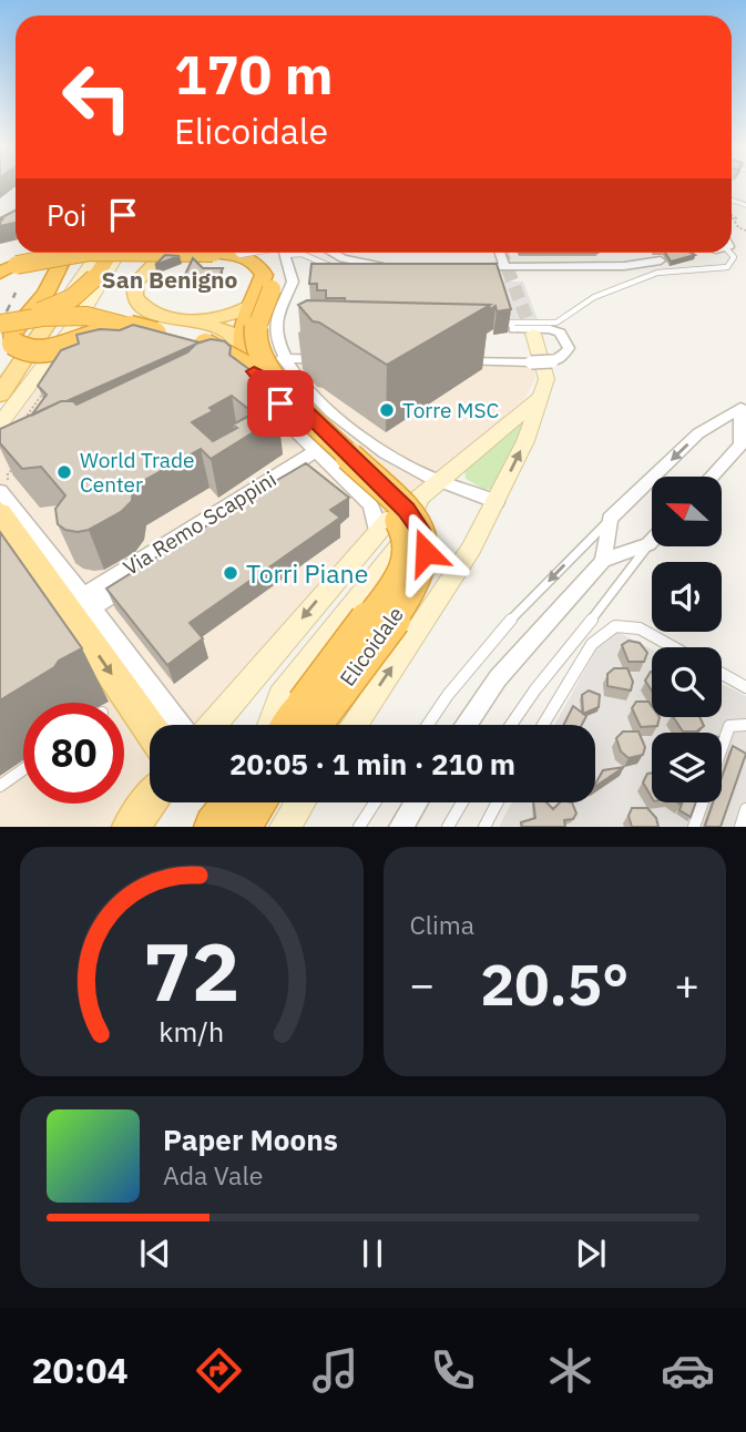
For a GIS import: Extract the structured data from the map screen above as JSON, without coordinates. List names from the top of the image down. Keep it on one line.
{"streets":{"highway":["Elicoidale"],"street":["Via Remo Scappini"]},"districts":["San Benigno"],"places":["Torre MSC","World Trade Center","Torri Piane"],"north":"left","page":{"turn":["170 m","Elicoidale"],"then":"Poi","limit":"80","trip":"20:05 · 1 min · 210 m","tile":"Clima","heat":["−","20.5°","+"],"song":["Paper Moons","Ada Vale"],"tabs":"20:04","gauge":["72","km/h"]}}
